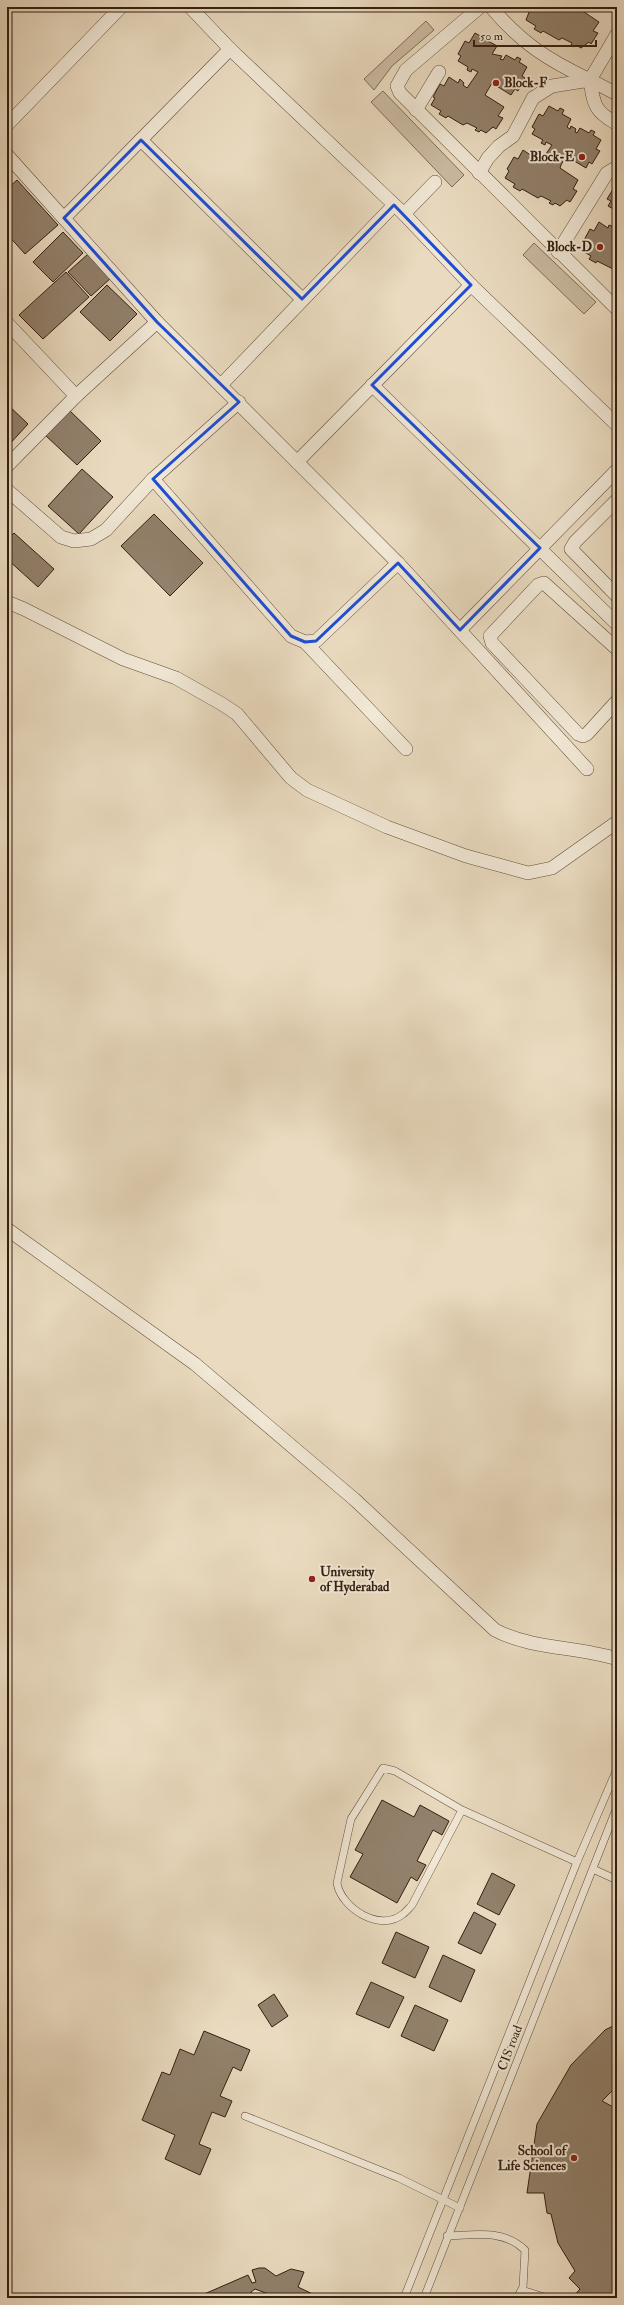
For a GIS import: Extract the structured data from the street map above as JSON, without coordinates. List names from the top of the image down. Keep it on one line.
{"streets":{"lane":["CIS road"]},"places":["Block-F","Block-E","Block-D","University of Hyderabad","School of Life Sciences"],"scale_bar":"50 m"}
